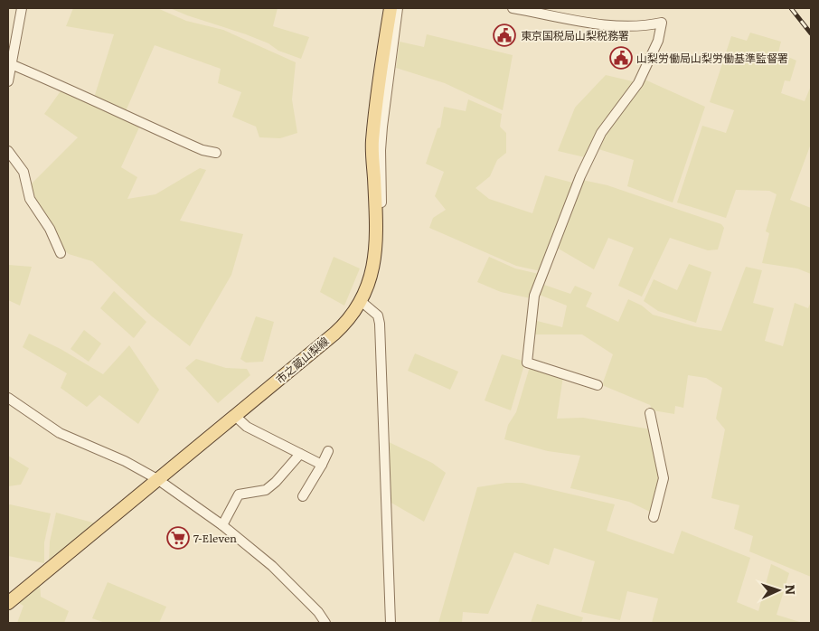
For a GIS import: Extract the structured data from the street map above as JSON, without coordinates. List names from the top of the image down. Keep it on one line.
{"streets":{"main road":["市之蔵山梨線"]},"places":{"public building":["東京国税局山梨税務署","山梨労働局山梨労働基準監督署"],"supermarket":["7-Eleven"]},"north":"right"}
